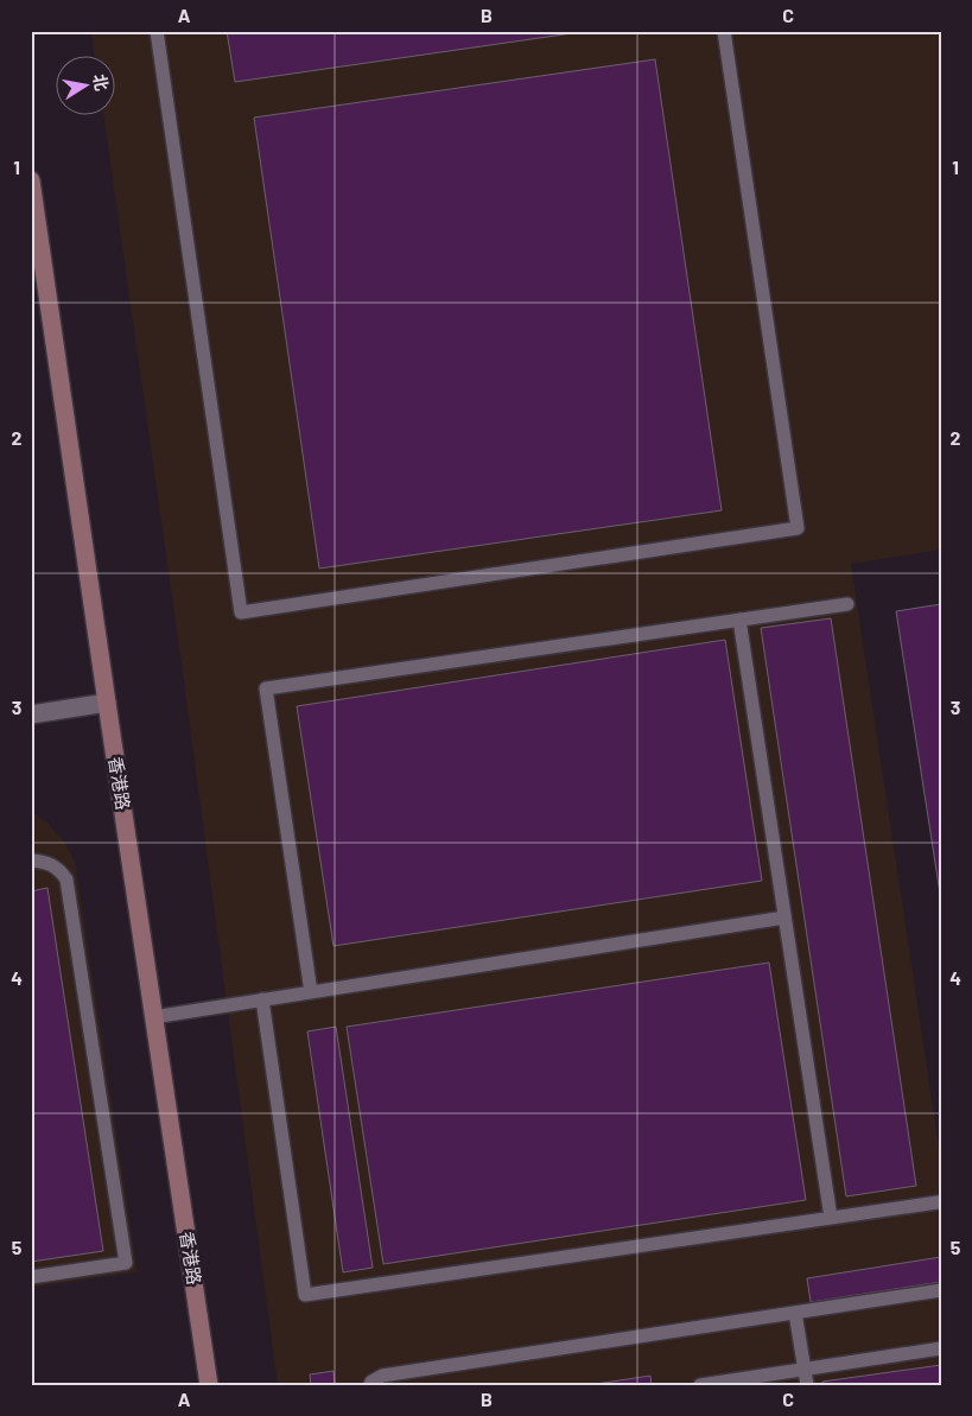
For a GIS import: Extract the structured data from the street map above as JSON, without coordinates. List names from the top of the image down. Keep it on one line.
{"streets":{"street":["香港路"]},"north":"right","grid":{"columns":["A","B","C"],"rows":["1","2","3","4","5"]}}
